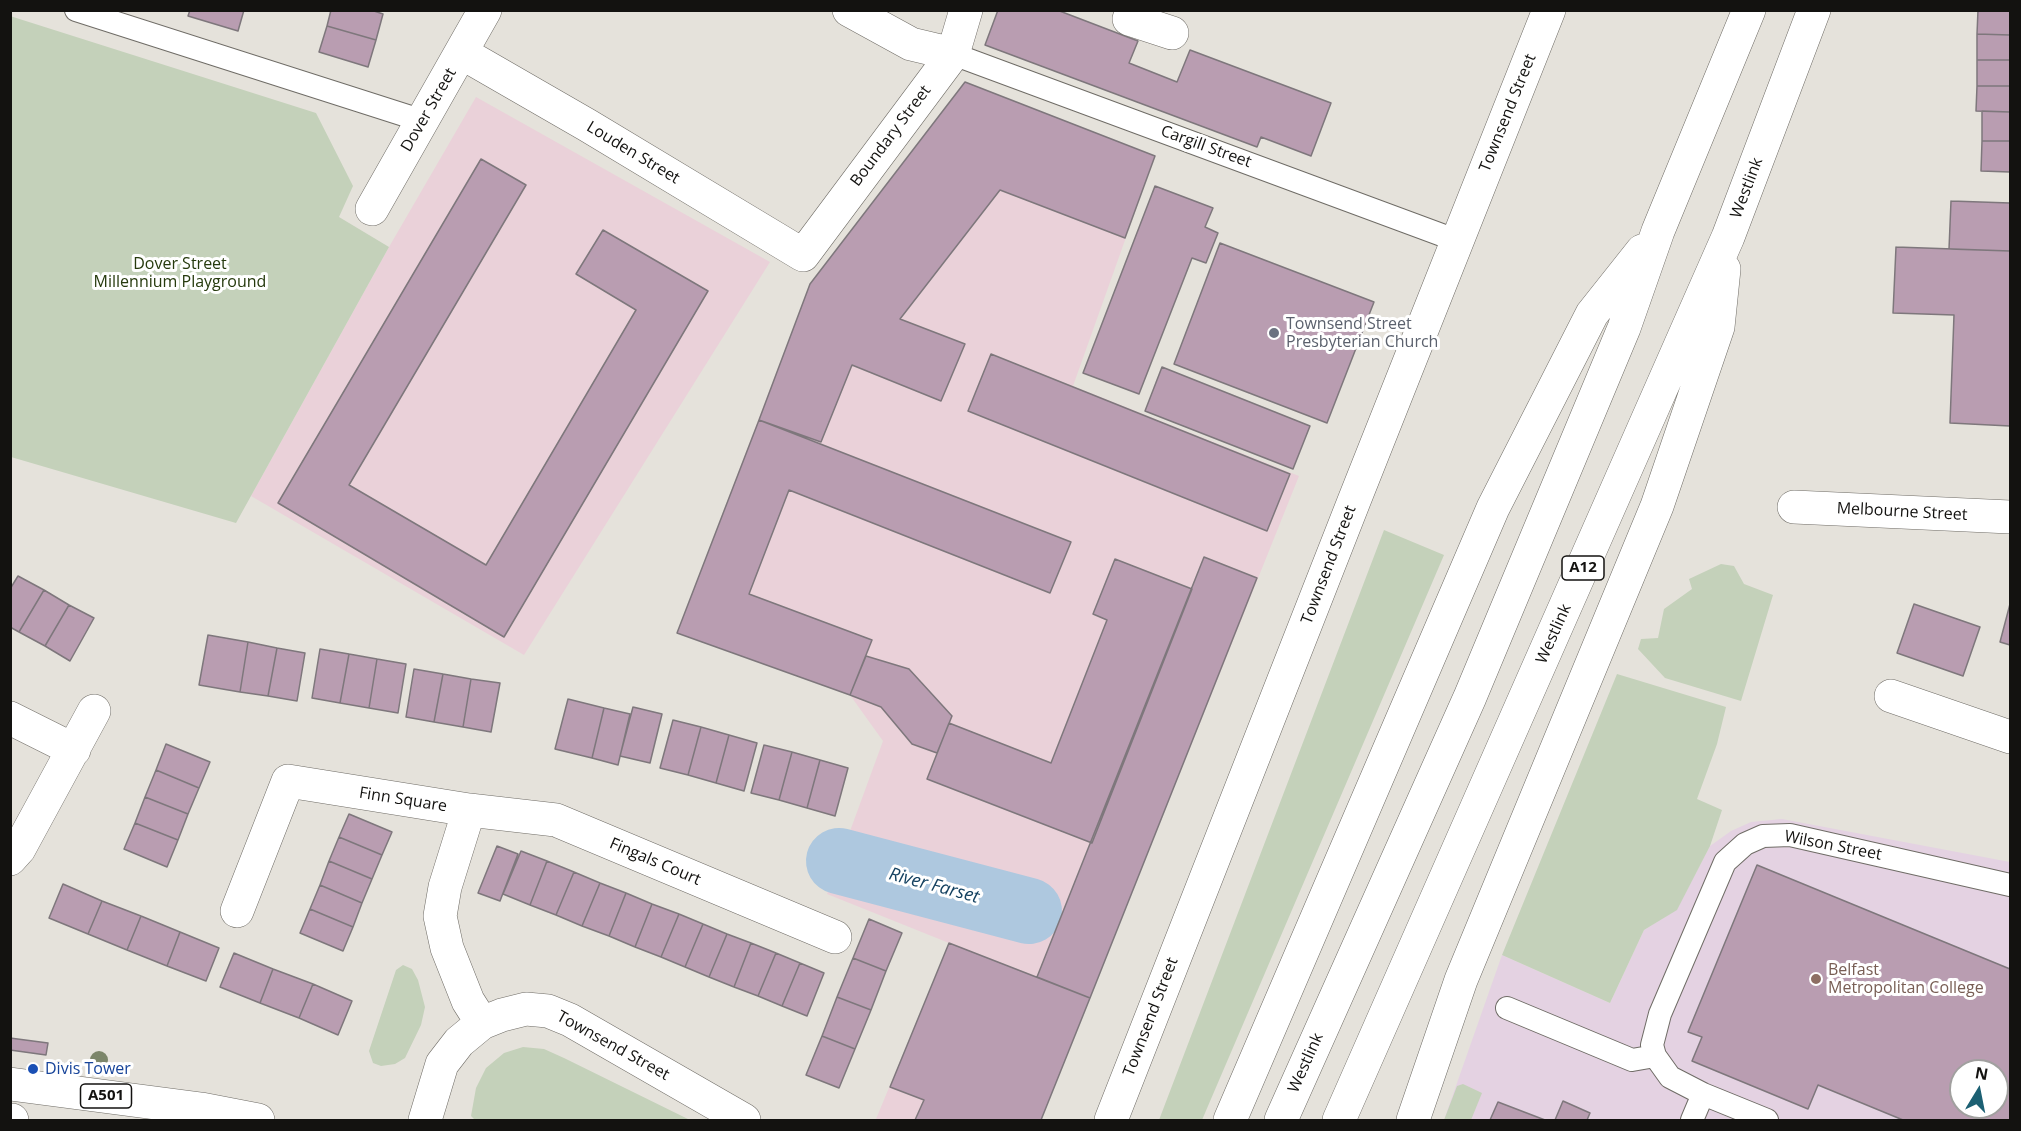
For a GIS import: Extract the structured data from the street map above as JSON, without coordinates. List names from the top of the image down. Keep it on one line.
{"streets":{"main road":["Dover Street","Townsend Street","Boundary Street","Louden Street","Westlink","Melbourne Street","A12","Finn Square","Fingals Court","A501"],"lane":["Cargill Street","Wilson Street"]},"crossings":[["Dover Street","Louden Street"],["Townsend Street","Cargill Street"],["Townsend Street","Finn Square"],["Boundary Street","Cargill Street"],["Boundary Street","Louden Street"],["Finn Square","Fingals Court"]],"water":["River Farset"],"parks":["Dover Street Millennium Playground"],"places":["Townsend Street Presbyterian Church","Belfast Metropolitan College","Divis Tower"],"north":"top"}
